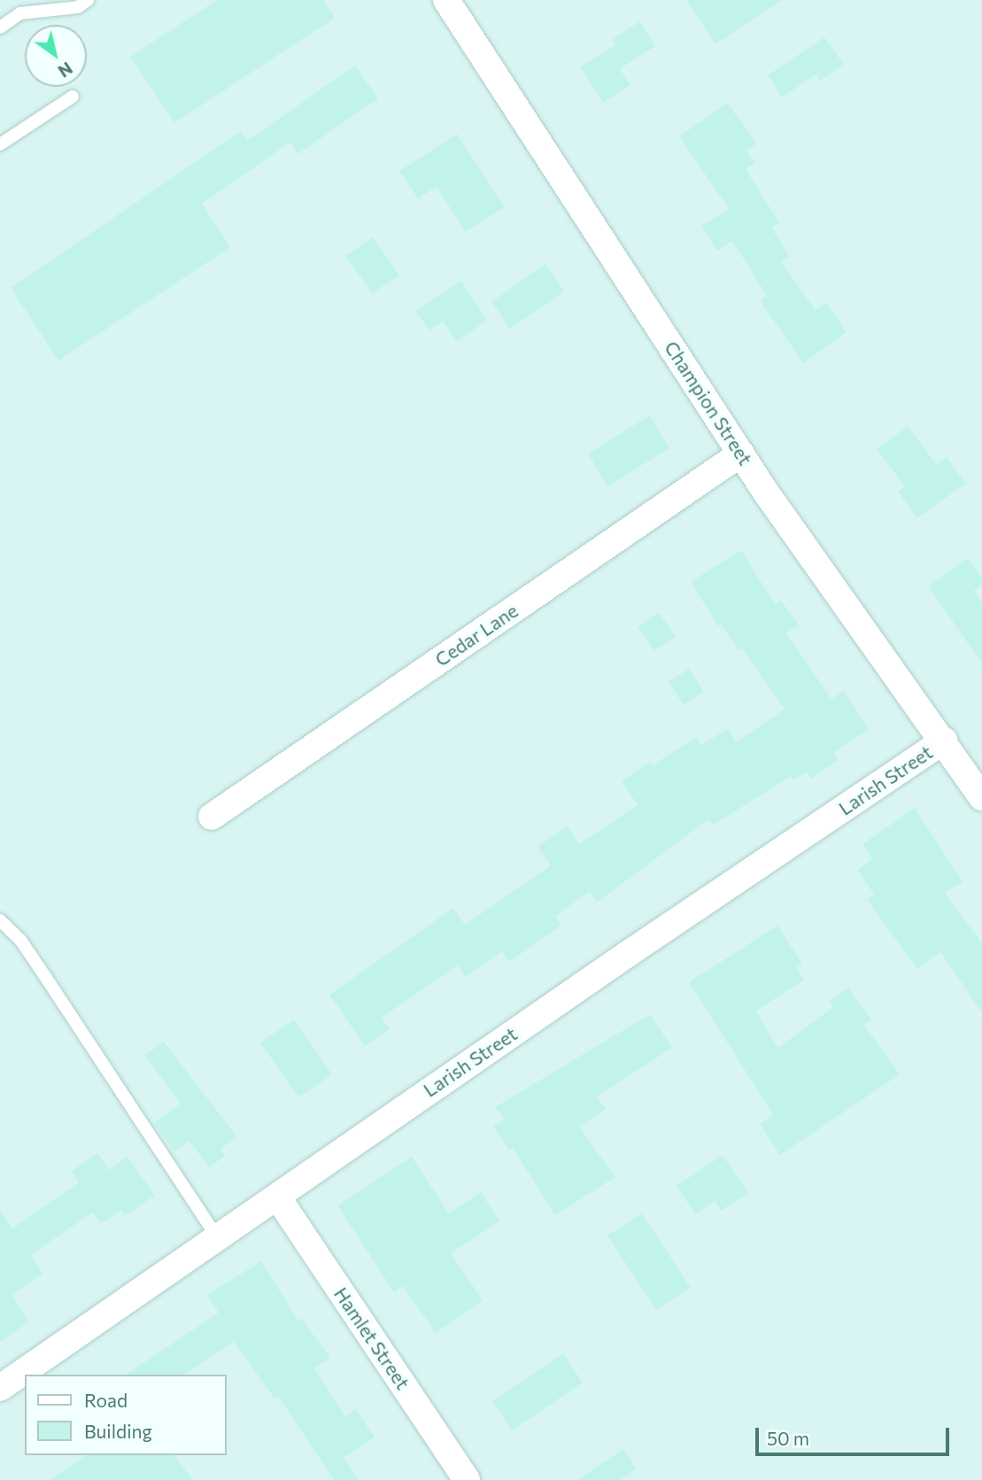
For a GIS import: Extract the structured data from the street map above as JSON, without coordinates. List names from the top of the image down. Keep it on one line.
{"streets":{"street":["Champion Street","Cedar Lane","Larish Street","Hamlet Street"]},"crossings":[["Champion Street","Cedar Lane"],["Champion Street","Larish Street"],["Larish Street","Hamlet Street"]],"legend":["Road","Building"],"scale_bar":"50 m","north":"bottom right"}
